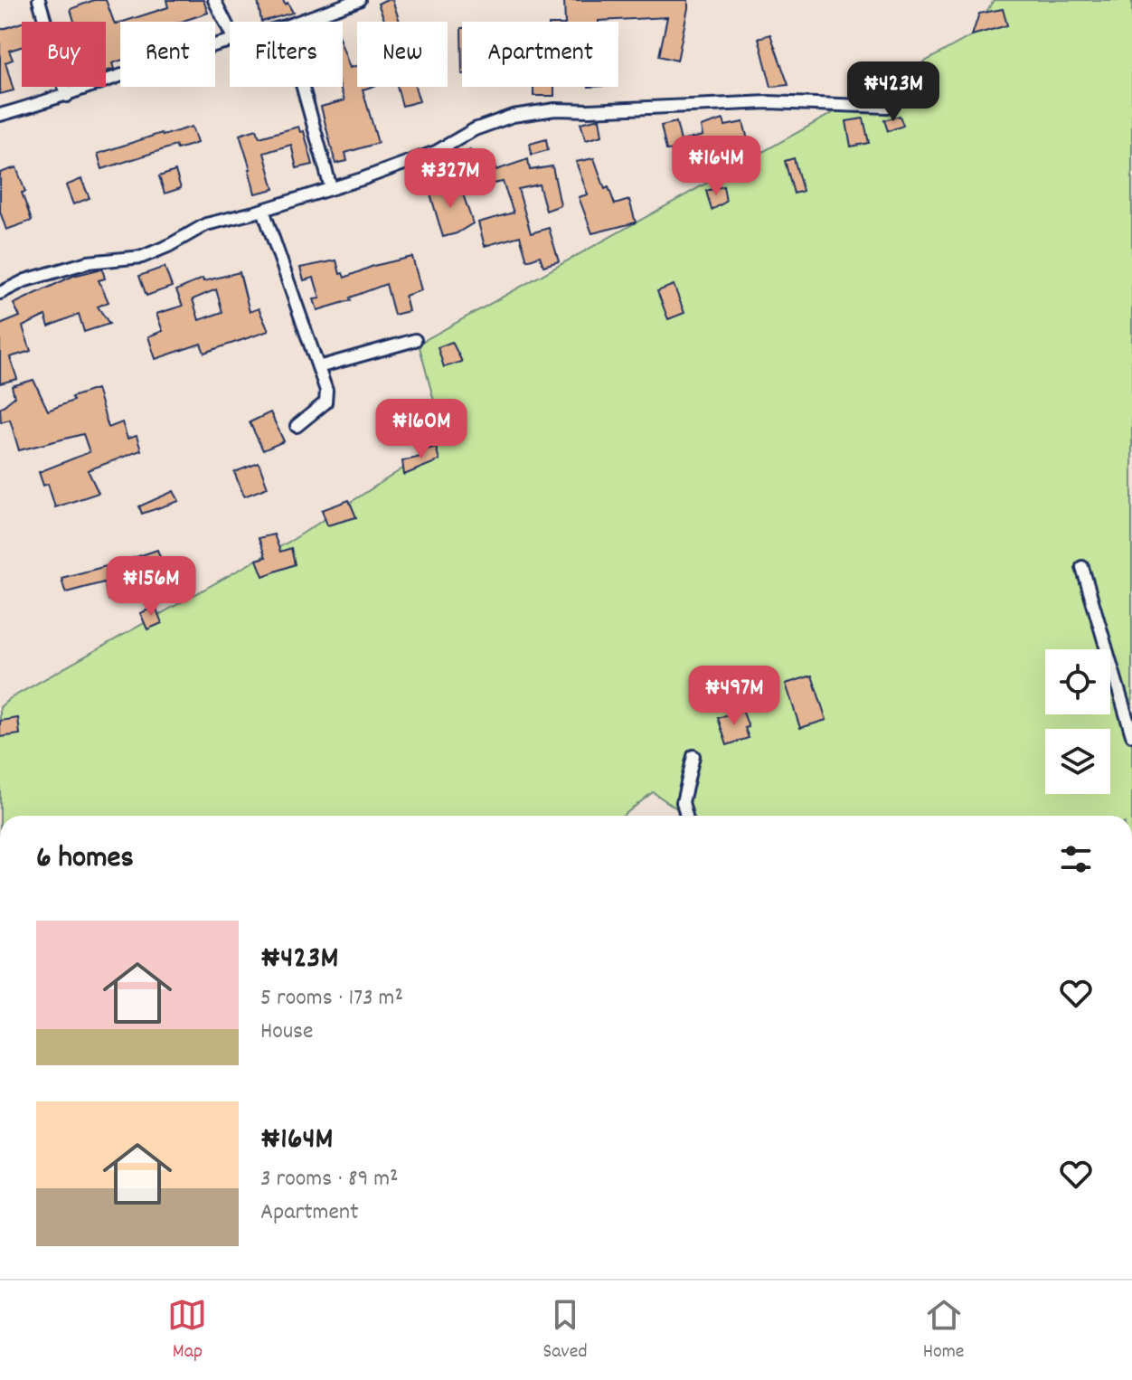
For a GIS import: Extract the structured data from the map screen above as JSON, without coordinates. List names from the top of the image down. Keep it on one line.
{"page":{"chip":["Buy","Rent","Filters","New","Apartment"],"price":["₦423M","₦164M","₦327M","₦160M","₦156M","₦497M"],"heading":"6 homes","list":[{"name":"₦423M","note":"5 rooms · 173 m² · House"},{"name":"₦164M","note":"3 rooms · 89 m² · Apartment"}],"tabs":["Map","Saved","Home"]}}
